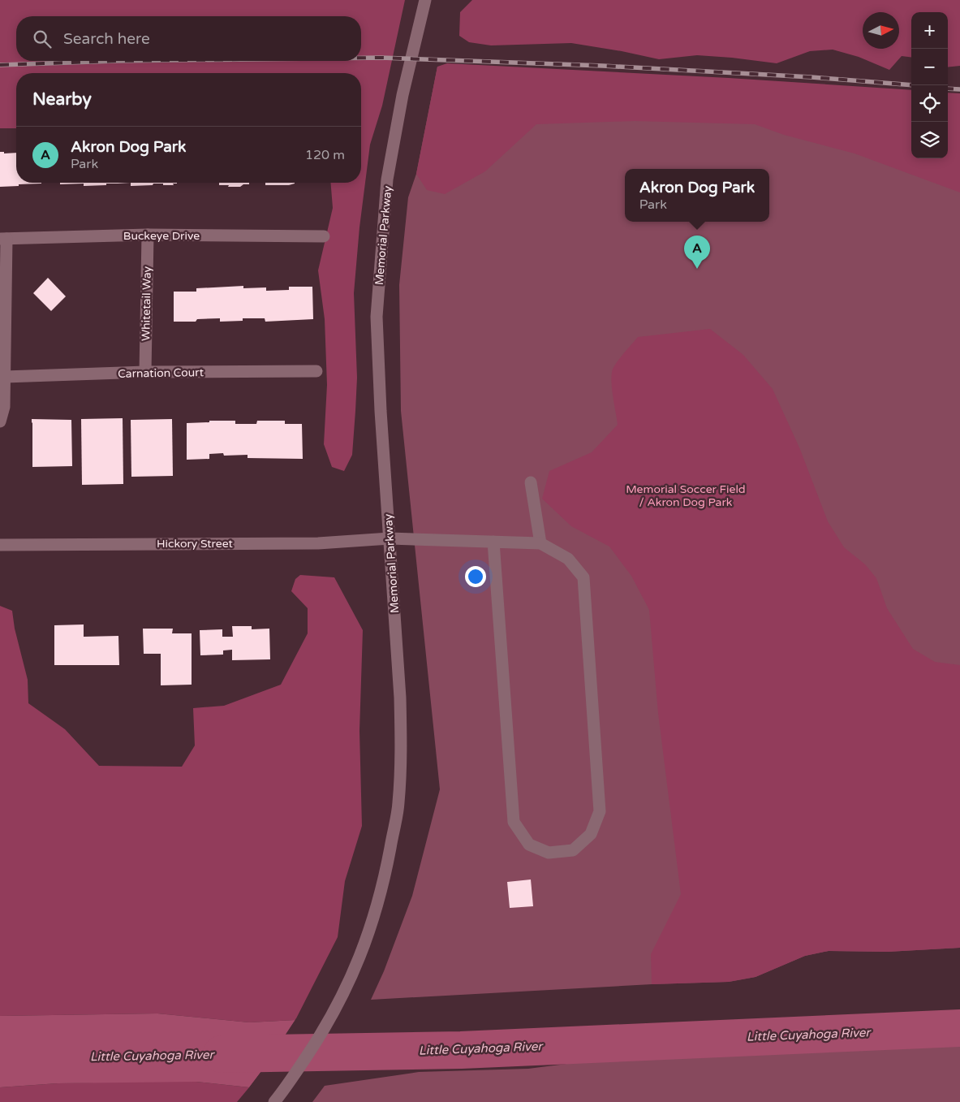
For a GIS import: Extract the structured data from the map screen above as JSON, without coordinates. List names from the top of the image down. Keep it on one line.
{"streets":{"street":["Buckeye Drive","Memorial Parkway","Whitetail Way","Carnation Court","Hickory Street"]},"crossings":[["Buckeye Drive","Whitetail Way"],["Memorial Parkway","Hickory Street"],["Whitetail Way","Carnation Court"]],"water":["Little Cuyahoga River"],"parks":["Memorial Soccer Field / Akron Dog Park"],"north":"right","page":{"map_buttons":["+","−"],"search":"Search here","heading":"Nearby","list":[{"mark":"A","name":"Akron Dog Park","note":"Park","value":"120 m"}],"popup":["Akron Dog Park","Park"],"pins":"A"}}
